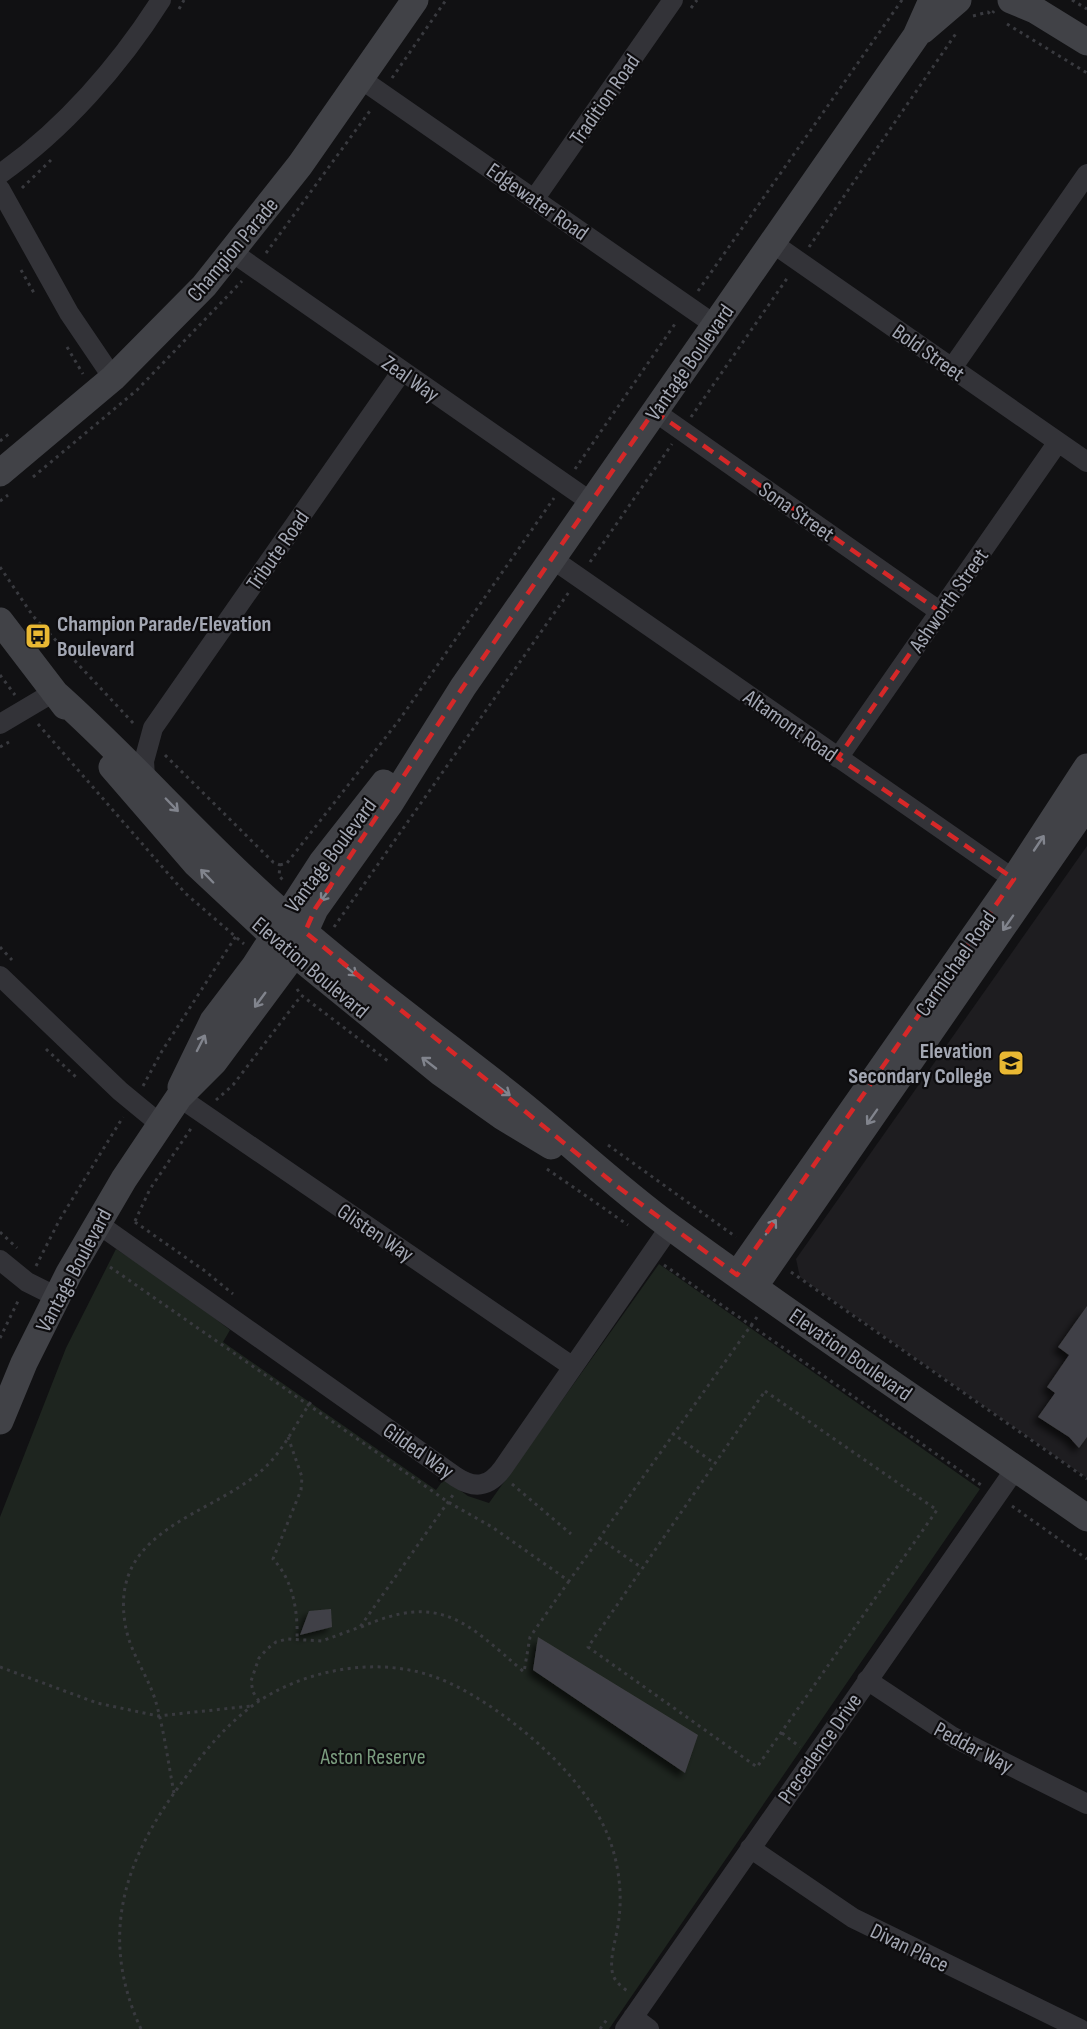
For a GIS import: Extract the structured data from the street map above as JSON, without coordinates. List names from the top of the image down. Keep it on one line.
{"streets":{"street":["Tradition Road","Edgewater Road","Champion Parade","Bold Street","Vantage Boulevard","Zeal Way","Sona Street","Tribute Road","Ashworth Street","Altamont Road","Carmichael Road","Elevation Boulevard","Glisten Way","Gilded Way","Peddar Way","Precedence Drive","Divan Place"]},"crossings":[["Tradition Road","Edgewater Road"],["Edgewater Road","Champion Parade"],["Edgewater Road","Vantage Boulevard"],["Champion Parade","Zeal Way"],["Bold Street","Vantage Boulevard"],["Bold Street","Ashworth Street"],["Vantage Boulevard","Zeal Way"],["Vantage Boulevard","Sona Street"],["Vantage Boulevard","Altamont Road"],["Vantage Boulevard","Elevation Boulevard"],["Vantage Boulevard","Glisten Way"],["Vantage Boulevard","Gilded Way"],["Zeal Way","Tribute Road"],["Sona Street","Ashworth Street"],["Ashworth Street","Altamont Road"],["Altamont Road","Carmichael Road"],["Carmichael Road","Elevation Boulevard"],["Elevation Boulevard","Precedence Drive"],["Peddar Way","Precedence Drive"],["Precedence Drive","Divan Place"]],"parks":["Aston Reserve"],"places":{"bus stop":["Champion Parade/Elevation Boulevard"],"school or university":["Elevation Secondary College"]}}
